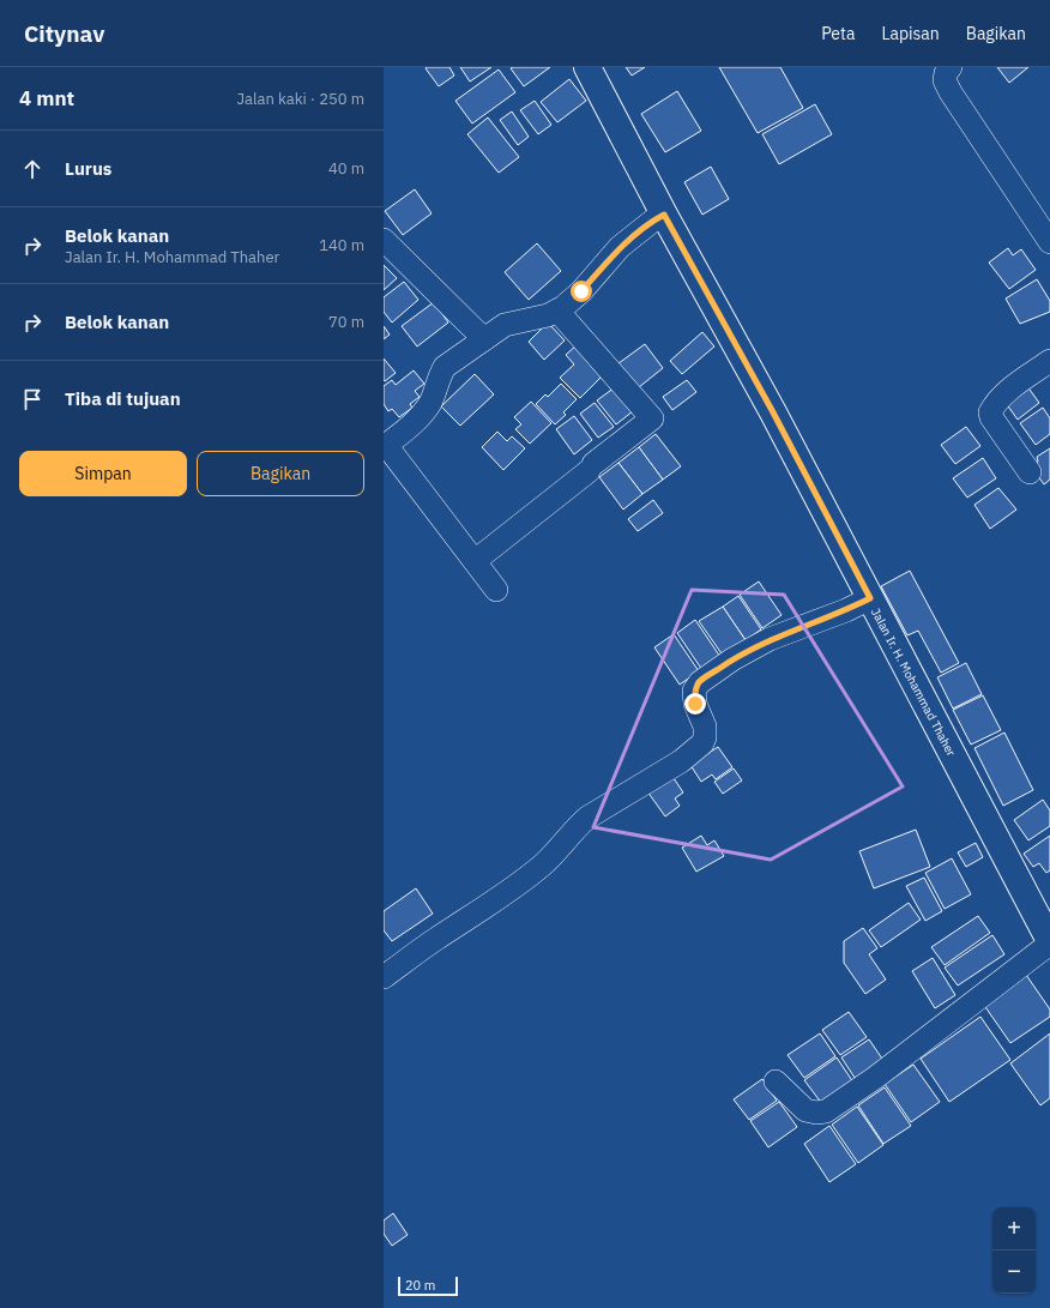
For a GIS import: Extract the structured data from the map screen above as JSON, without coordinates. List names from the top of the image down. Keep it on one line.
{"streets":{"main road":["Jalan Ir. H. Mohammad Thaher"]},"scale_bar":"20 m","page":{"header":"Citynav","nav":["Peta","Lapisan","Bagikan"],"heading":["4 mnt","Jalan kaki · 250 m"],"list":[["Lurus","40 m"],["Belok kanan","Jalan Ir. H. Mohammad Thaher","140 m"],["Belok kanan","70 m"],"Tiba di tujuan"],"buttons":["Simpan","Bagikan"],"map_buttons":["+","−"],"scale":"20 m"}}
